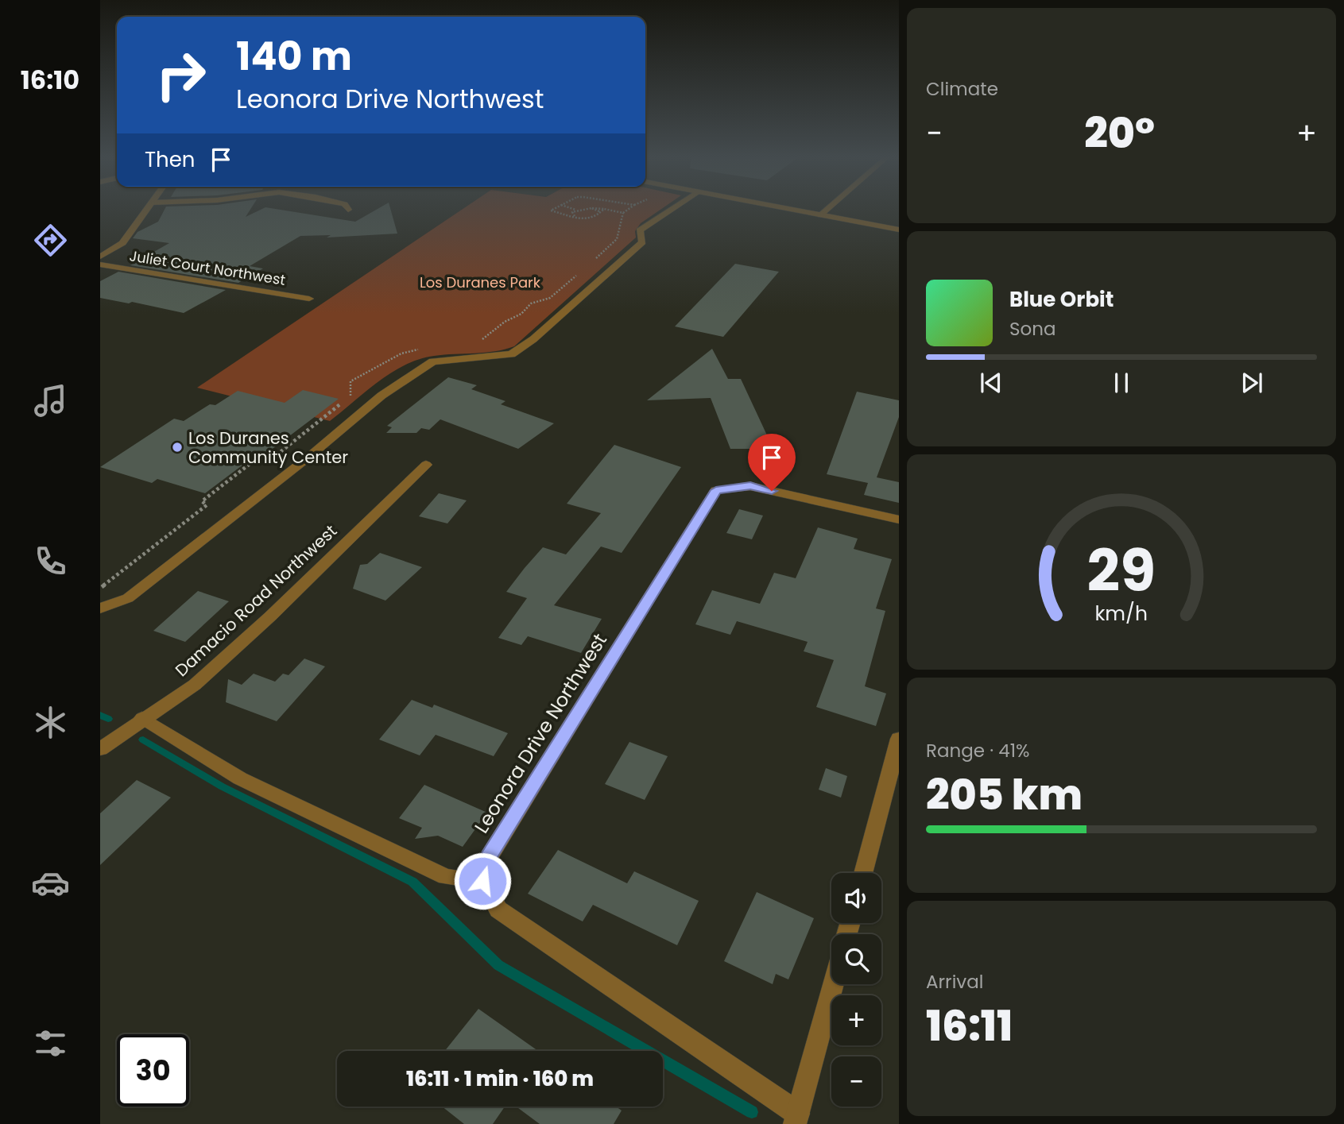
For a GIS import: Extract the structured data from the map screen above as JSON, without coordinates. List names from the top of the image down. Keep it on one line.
{"streets":{"street":["Juliet Court Northwest","Damacio Road Northwest","Leonora Drive Northwest"]},"parks":["Los Duranes Park"],"places":["Los Duranes Community Center"],"page":{"tabs":"16:10","tile":["Climate",["Range · 41%","205 km"],["Arrival","16:11"]],"turn":["140 m","Leonora Drive Northwest"],"heat":["−","20°","+"],"then":"Then","song":["Blue Orbit","Sona"],"map_buttons":["+","−"],"limit":"30","trip":"16:11 · 1 min · 160 m","gauge":["29","km/h"]}}
